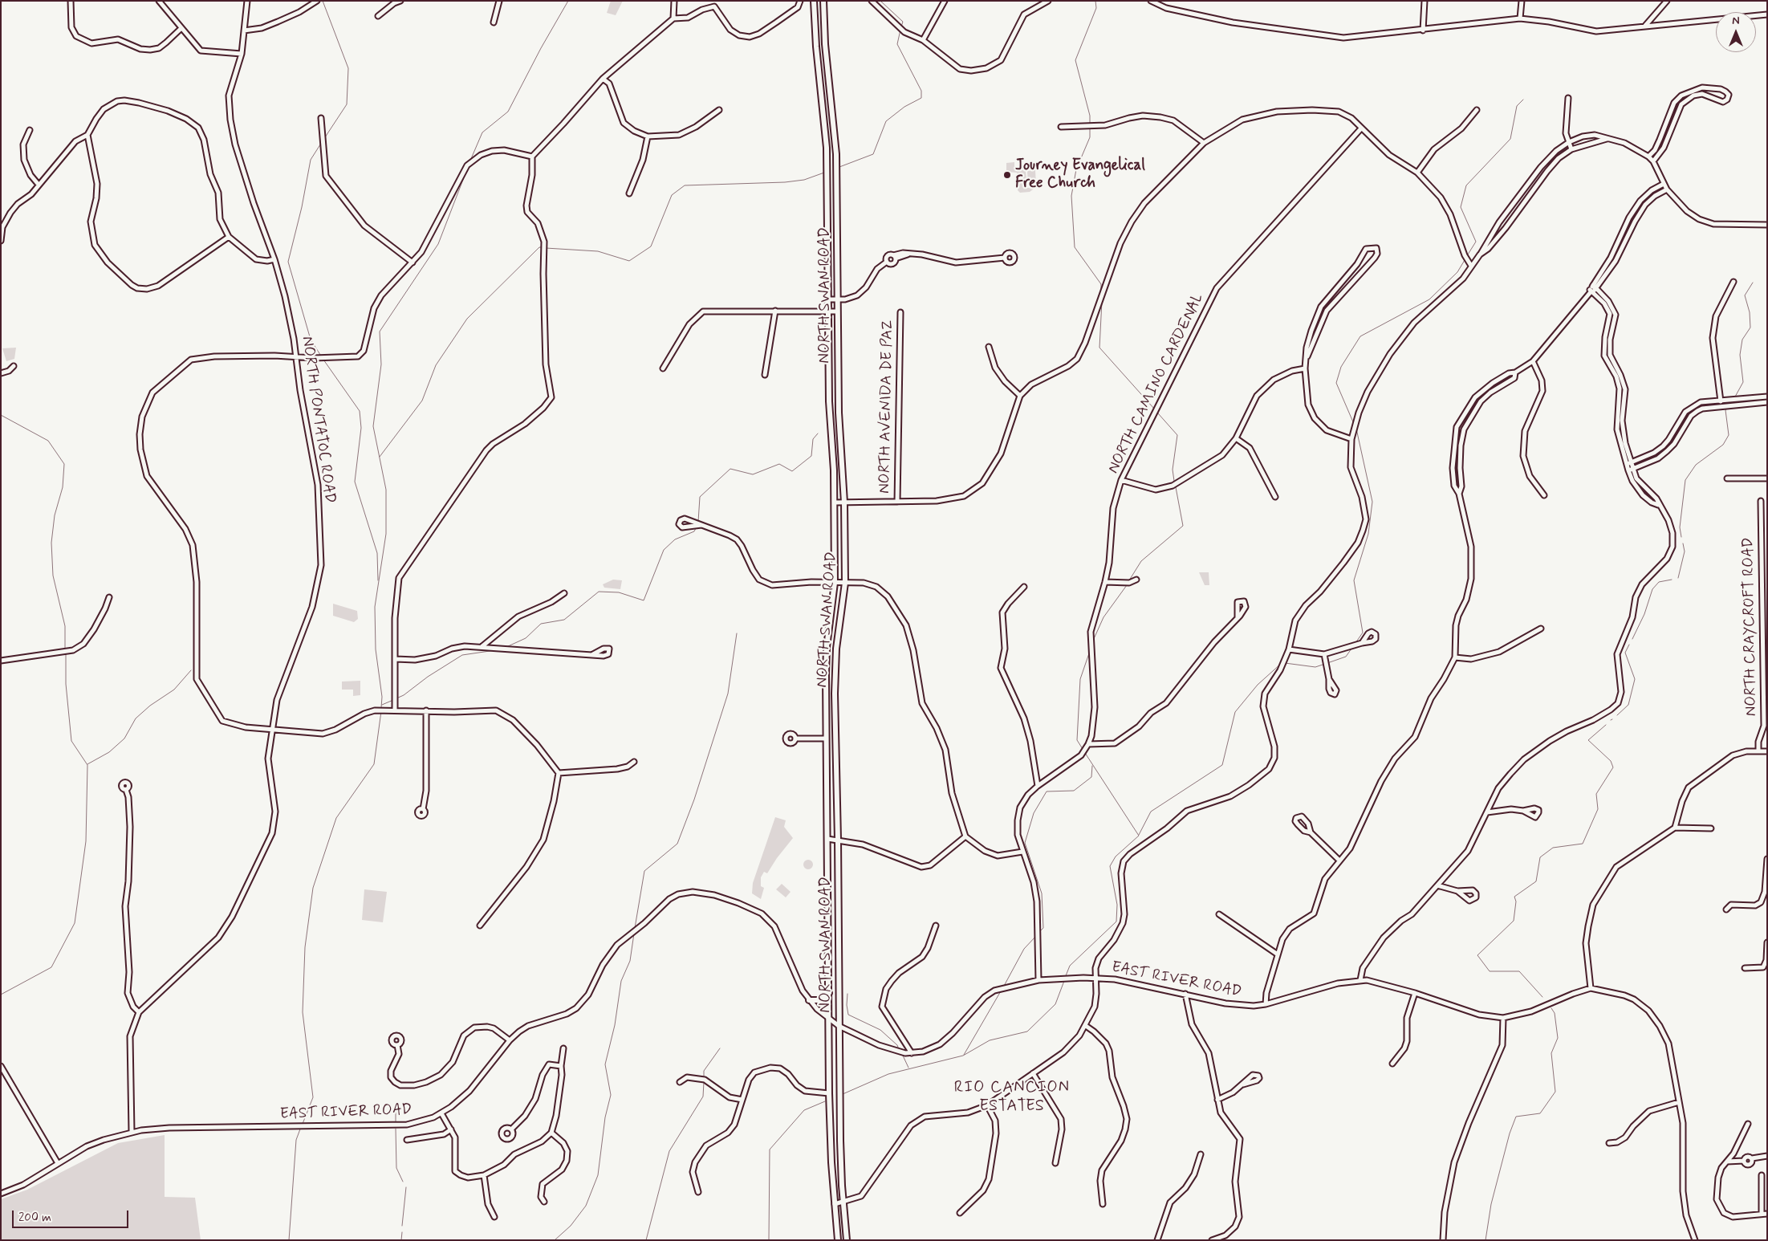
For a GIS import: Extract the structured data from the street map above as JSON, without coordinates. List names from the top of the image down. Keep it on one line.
{"streets":{"main road":["NORTH SWAN ROAD"],"street":["NORTH CAMINO CARDENAL","NORTH AVENIDA DE PAZ","NORTH PONTATOC ROAD","NORTH CRAYCROFT ROAD","EAST RIVER ROAD"]},"crossings":[["NORTH SWAN ROAD","EAST RIVER ROAD"],["NORTH CAMINO CARDENAL","EAST RIVER ROAD"],["NORTH PONTATOC ROAD","EAST RIVER ROAD"]],"districts":["RIO CANCION ESTATES"],"places":["Journey Evangelical Free Church"],"scale_bar":"200 m","north":"top"}
